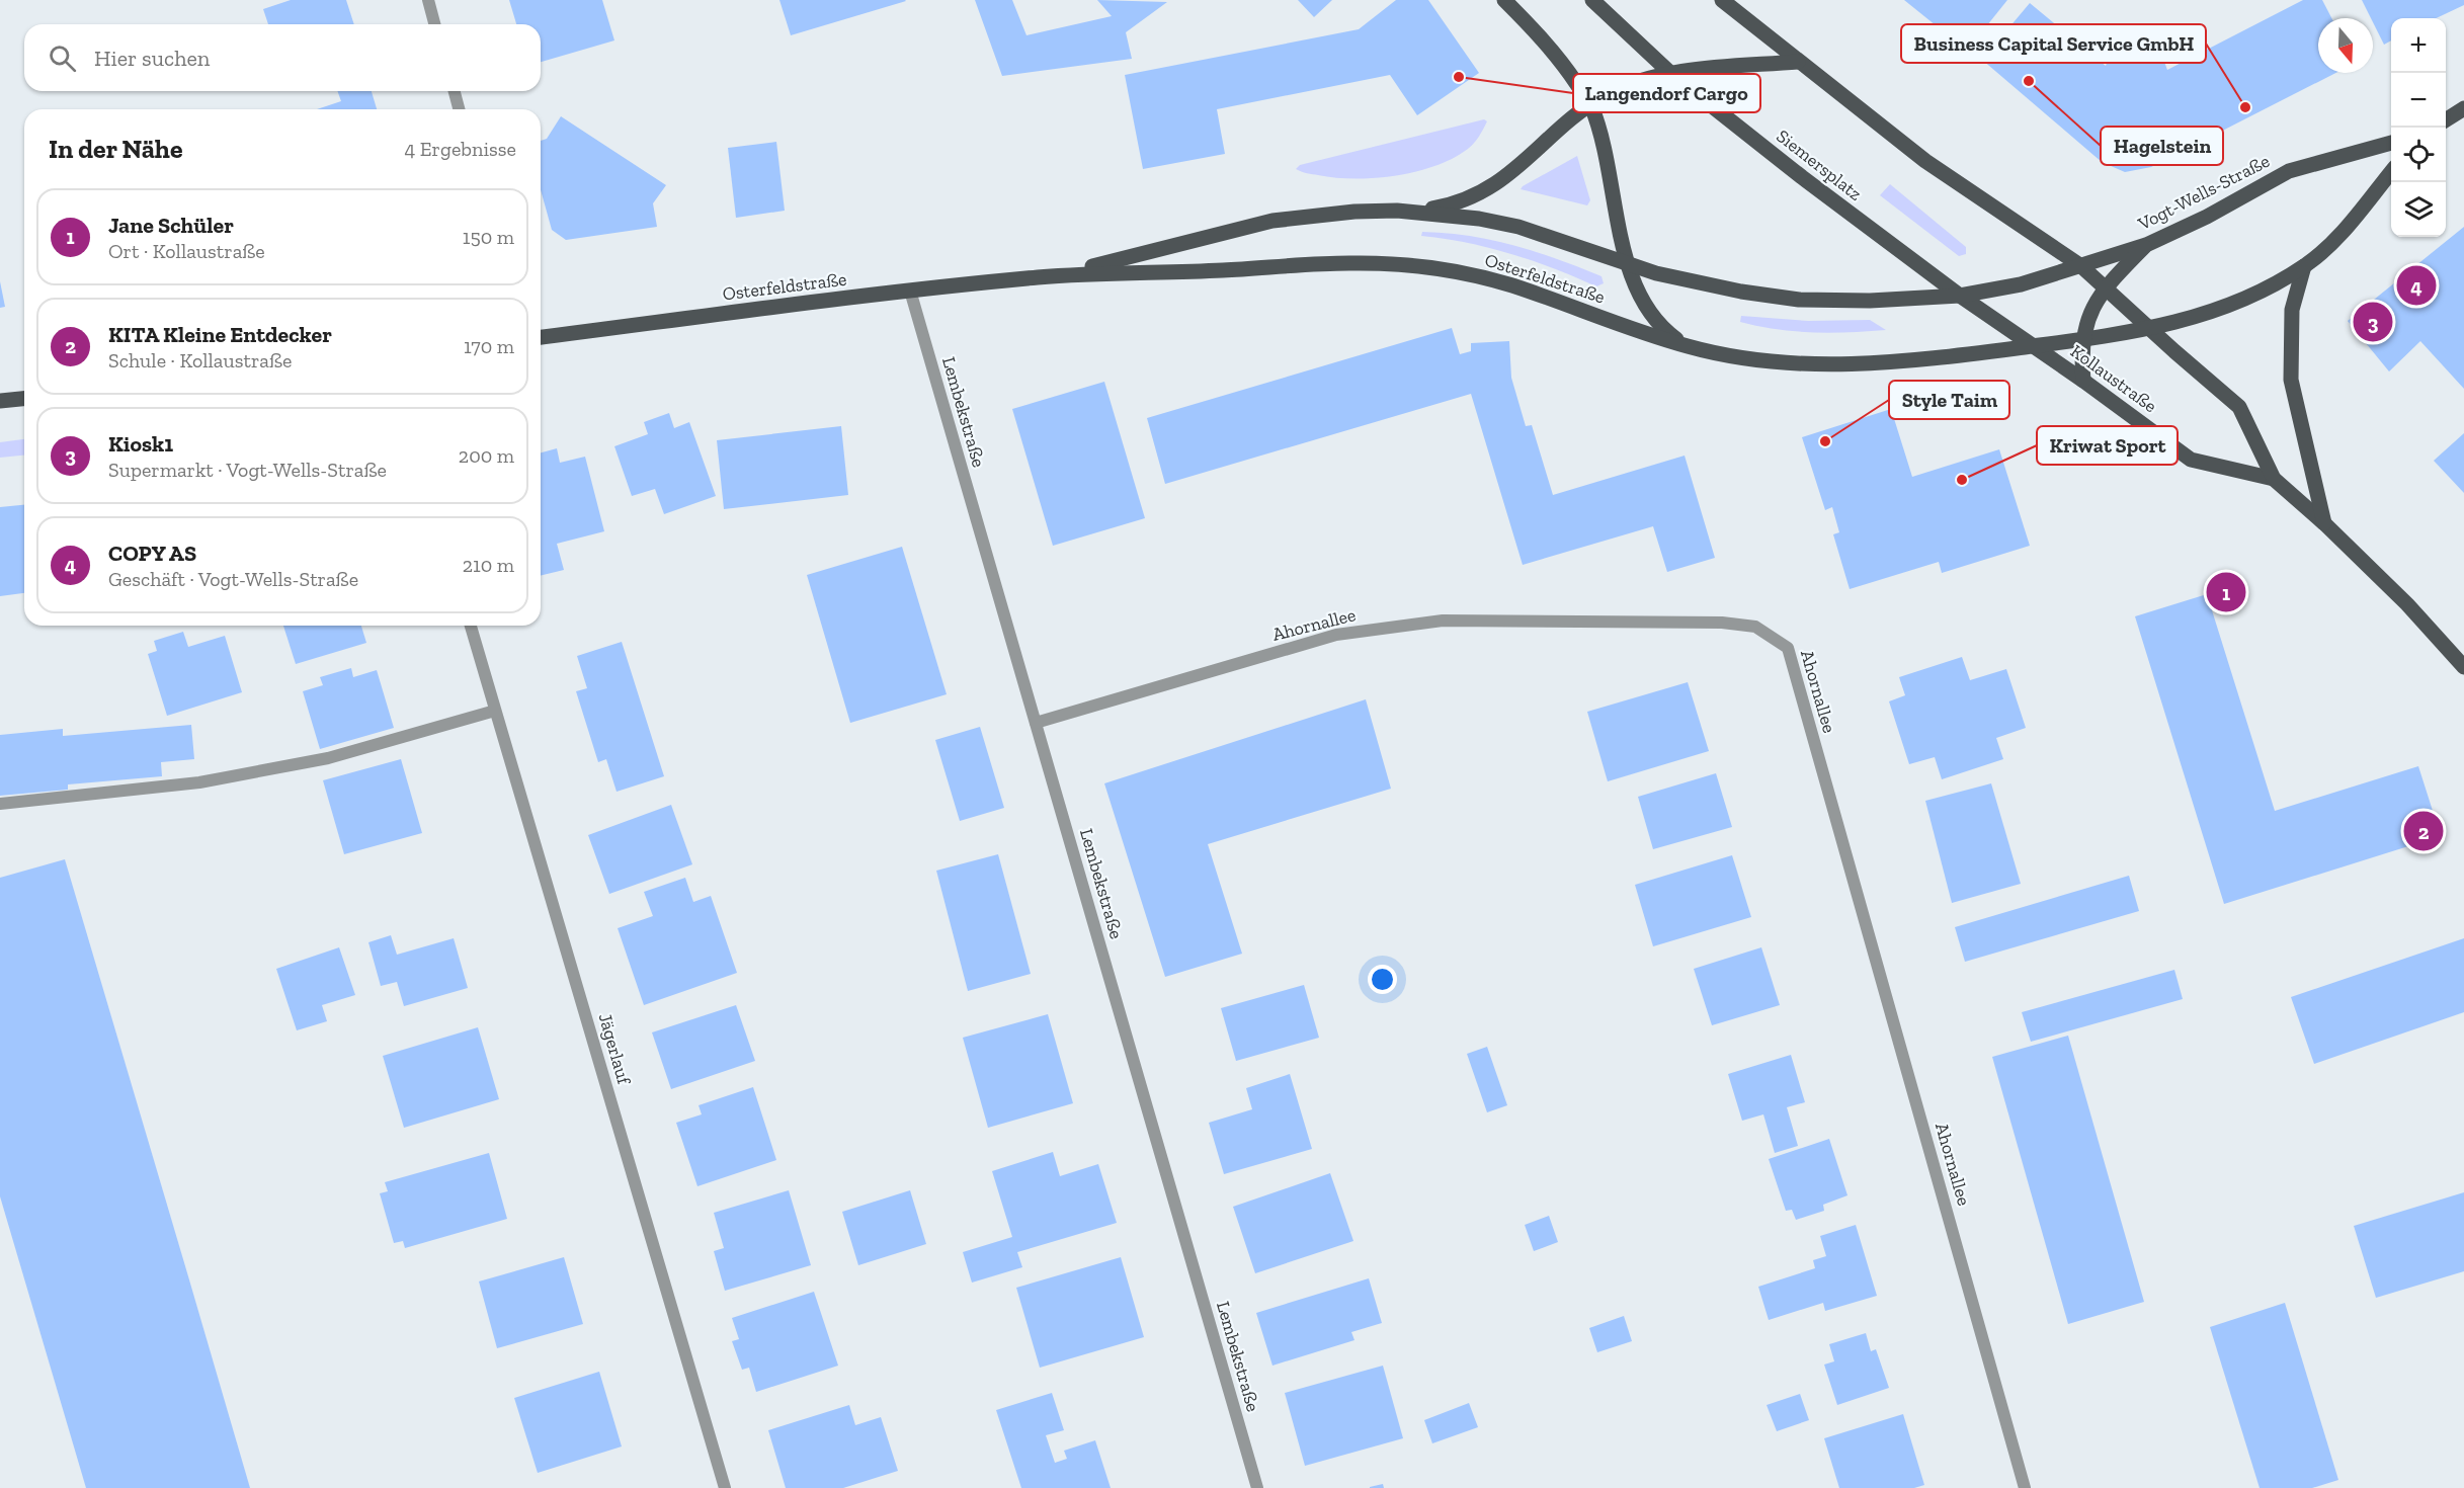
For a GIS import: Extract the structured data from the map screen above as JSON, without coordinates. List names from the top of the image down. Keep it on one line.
{"streets":{"main road":["Siemersplatz","Vogt-Wells-Straße","Osterfeldstraße","Kollaustraße"],"street":["Lembekstraße","Ahornallee","Jägerlauf"]},"crossings":[["Siemersplatz","Vogt-Wells-Straße"],["Siemersplatz","Osterfeldstraße"],["Siemersplatz","Kollaustraße"],["Vogt-Wells-Straße","Osterfeldstraße"],["Osterfeldstraße","Kollaustraße"],["Osterfeldstraße","Lembekstraße"],["Lembekstraße","Ahornallee"]],"places":["Langendorf Cargo","Hagelstein","Business Capital Service GmbH","Style Taim","Kriwat Sport"],"north":"bottom","page":{"map_buttons":["+","−"],"search":"Hier suchen","heading":["In der Nähe","4 Ergebnisse"],"list":[{"mark":"1","name":"Jane Schüler","note":"Ort · Kollaustraße","value":"150 m"},{"mark":"2","name":"KITA Kleine Entdecker","note":"Schule · Kollaustraße","value":"170 m"},{"mark":"3","name":"Kiosk1","note":"Supermarkt · Vogt-Wells-Straße","value":"200 m"},{"mark":"4","name":"COPY AS","note":"Geschäft · Vogt-Wells-Straße","value":"210 m"}],"pins":["4","3","1","2"]}}
